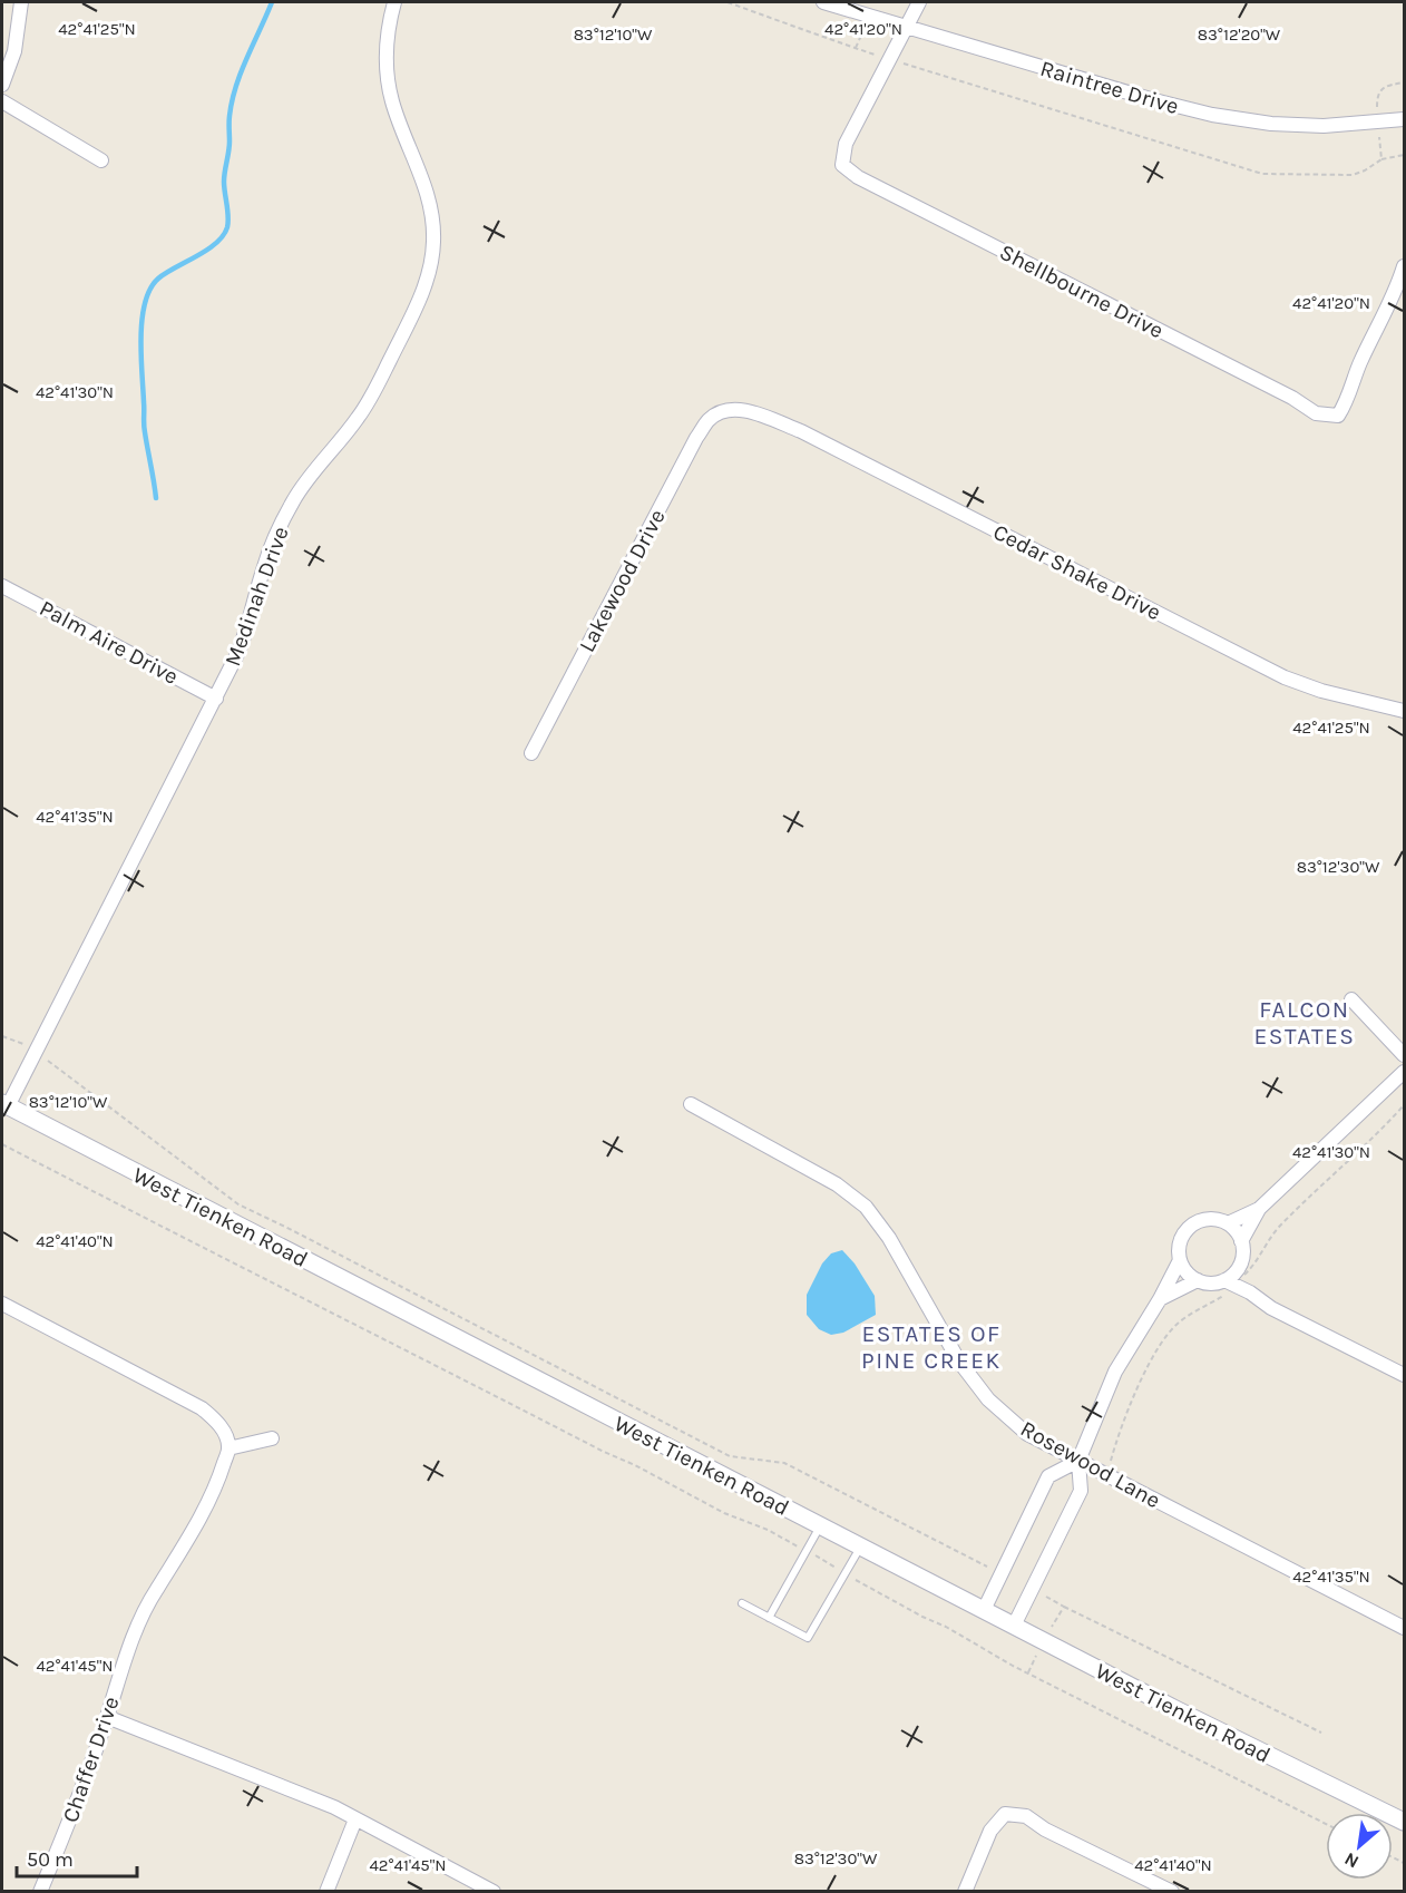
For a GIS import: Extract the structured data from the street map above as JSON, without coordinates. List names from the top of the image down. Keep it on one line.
{"streets":{"street":["Raintree Drive","Shellbourne Drive","Cedar Shake Drive","Lakewood Drive","Medinah Drive","Palm Aire Drive","West Tienken Road","Rosewood Lane","Chaffer Drive"]},"crossings":[["Raintree Drive","Shellbourne Drive"],["Cedar Shake Drive","Lakewood Drive"],["Medinah Drive","Palm Aire Drive"],["Medinah Drive","West Tienken Road"]],"districts":["FALCON ESTATES","ESTATES OF PINE CREEK"],"scale_bar":"50 m","north":"bottom left","coordinates":["42°41'25\"N","42°41'20\"N","83°12'10\"W","83°12'20\"W","42°41'30\"N","42°41'35\"N","83°12'30\"W","42°41'40\"N","42°41'45\"N"]}
